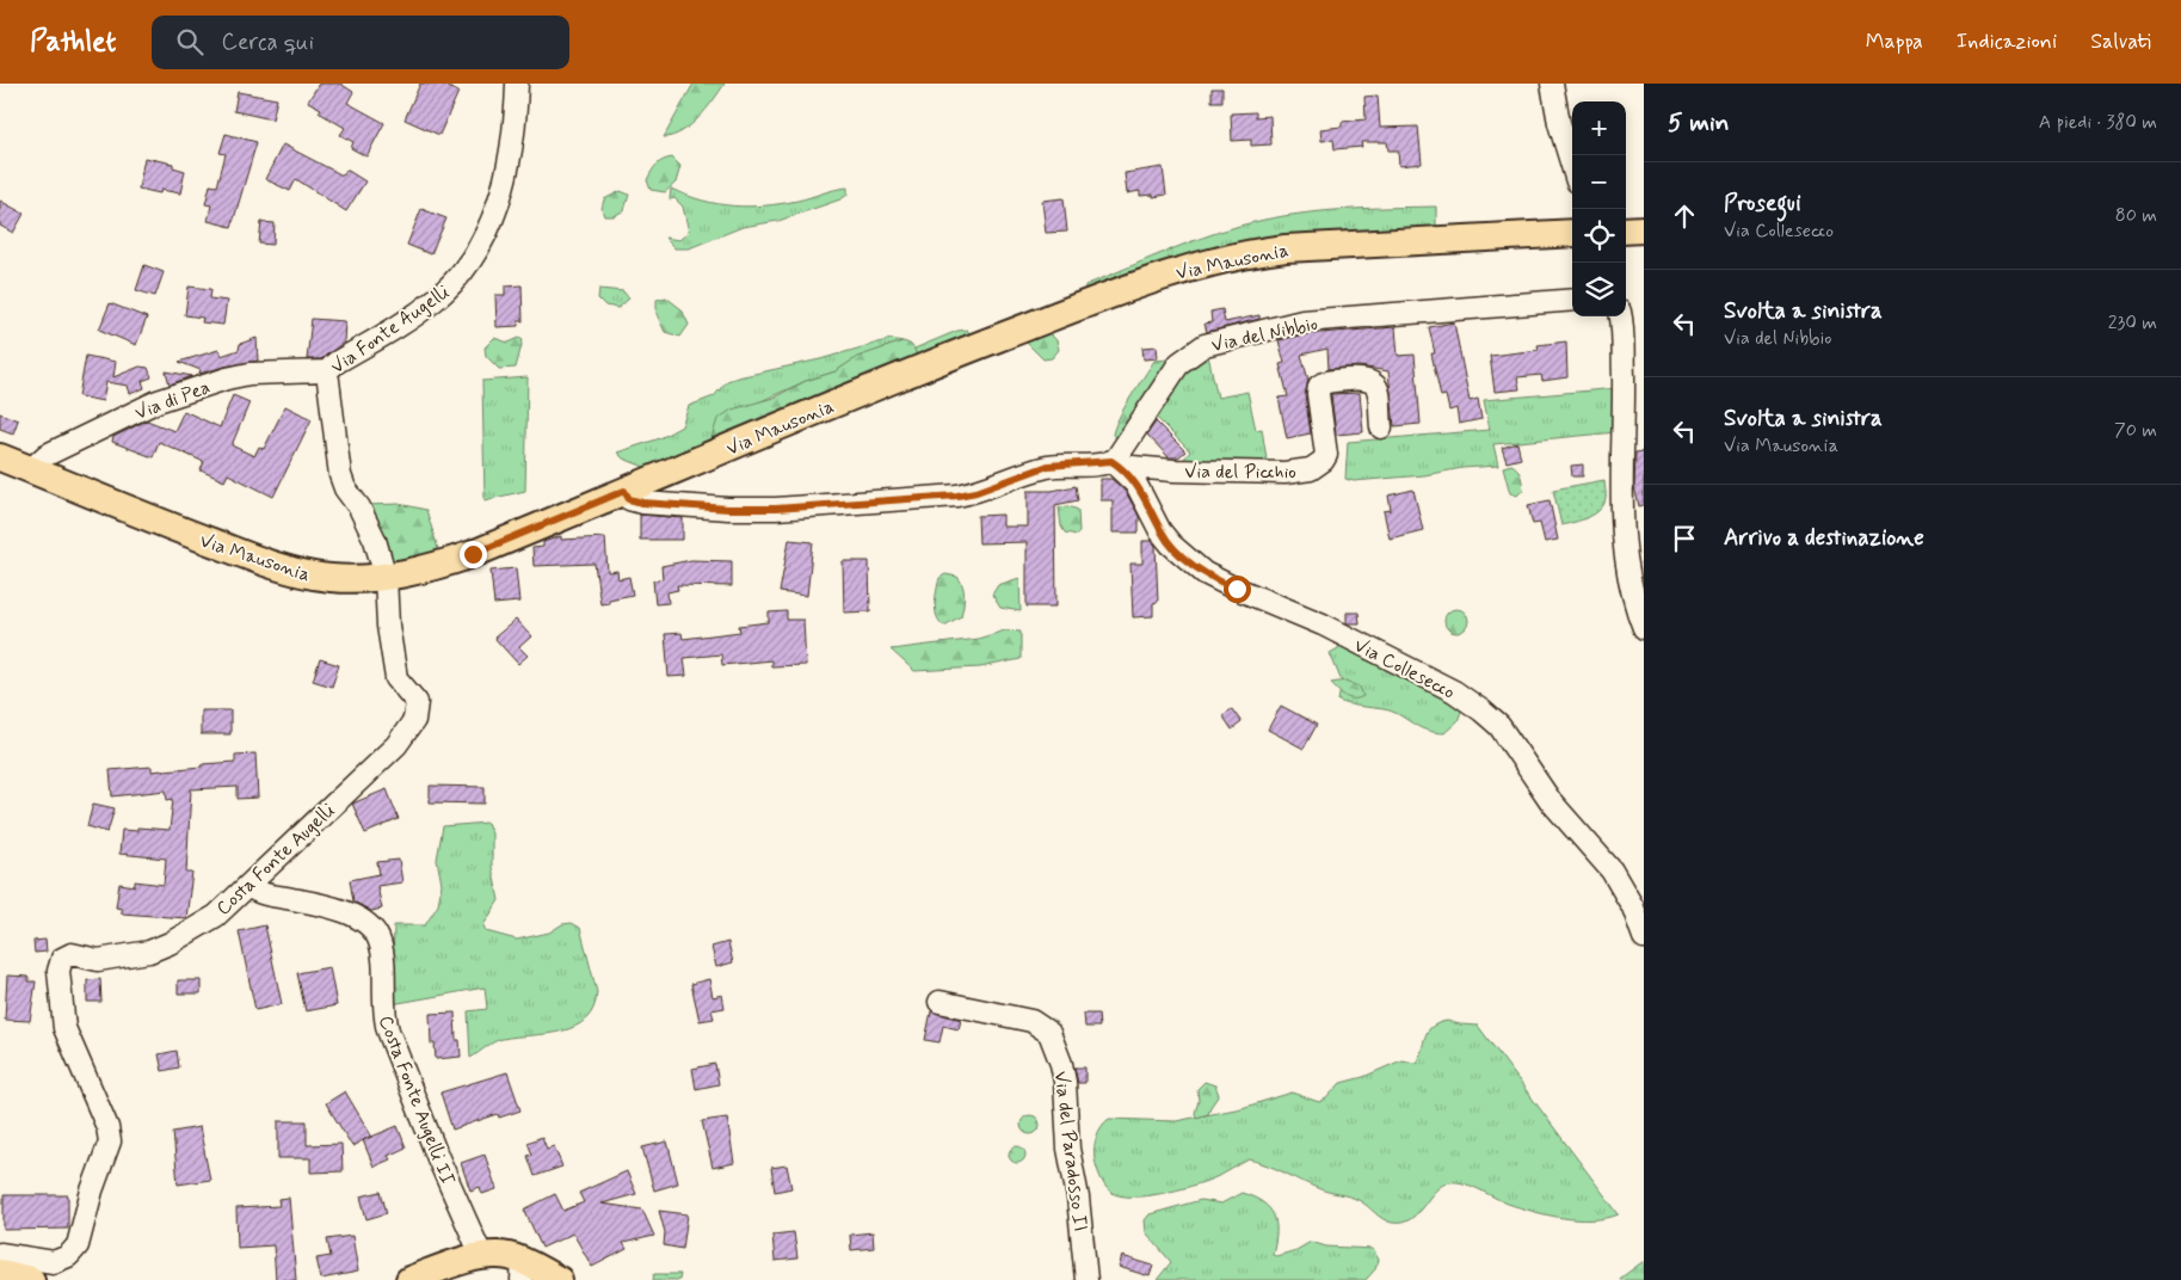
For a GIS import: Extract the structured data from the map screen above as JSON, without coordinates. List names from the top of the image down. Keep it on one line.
{"streets":{"main road":["Via Mausonia"],"street":["Via Fonte Augelli","Via del Nibbio","Via di Pea","Via del Picchio","Via Collesecco","Costa Fonte Augelli","Costa Fonte Augelli II","Via del Paradosso II"]},"crossings":[["Via Mausonia","Via Fonte Augelli"],["Via Mausonia","Via di Pea"],["Via Mausonia","Costa Fonte Augelli"],["Via Fonte Augelli","Via di Pea"],["Via Fonte Augelli","Costa Fonte Augelli"],["Via del Nibbio","Via del Picchio"],["Via del Nibbio","Via Collesecco"],["Via del Picchio","Via Collesecco"],["Costa Fonte Augelli","Costa Fonte Augelli II"]],"page":{"header":"Pathlet","search":"Cerca qui","nav":["Mappa","Indicazioni","Salvati"],"heading":["5 min","A piedi · 380 m"],"map_buttons":["+","−"],"list":[["Prosegui","Via Collesecco","80 m"],["Svolta a sinistra","Via del Nibbio","230 m"],["Svolta a sinistra","Via Mausonia","70 m"],"Arrivo a destinazione"]}}
